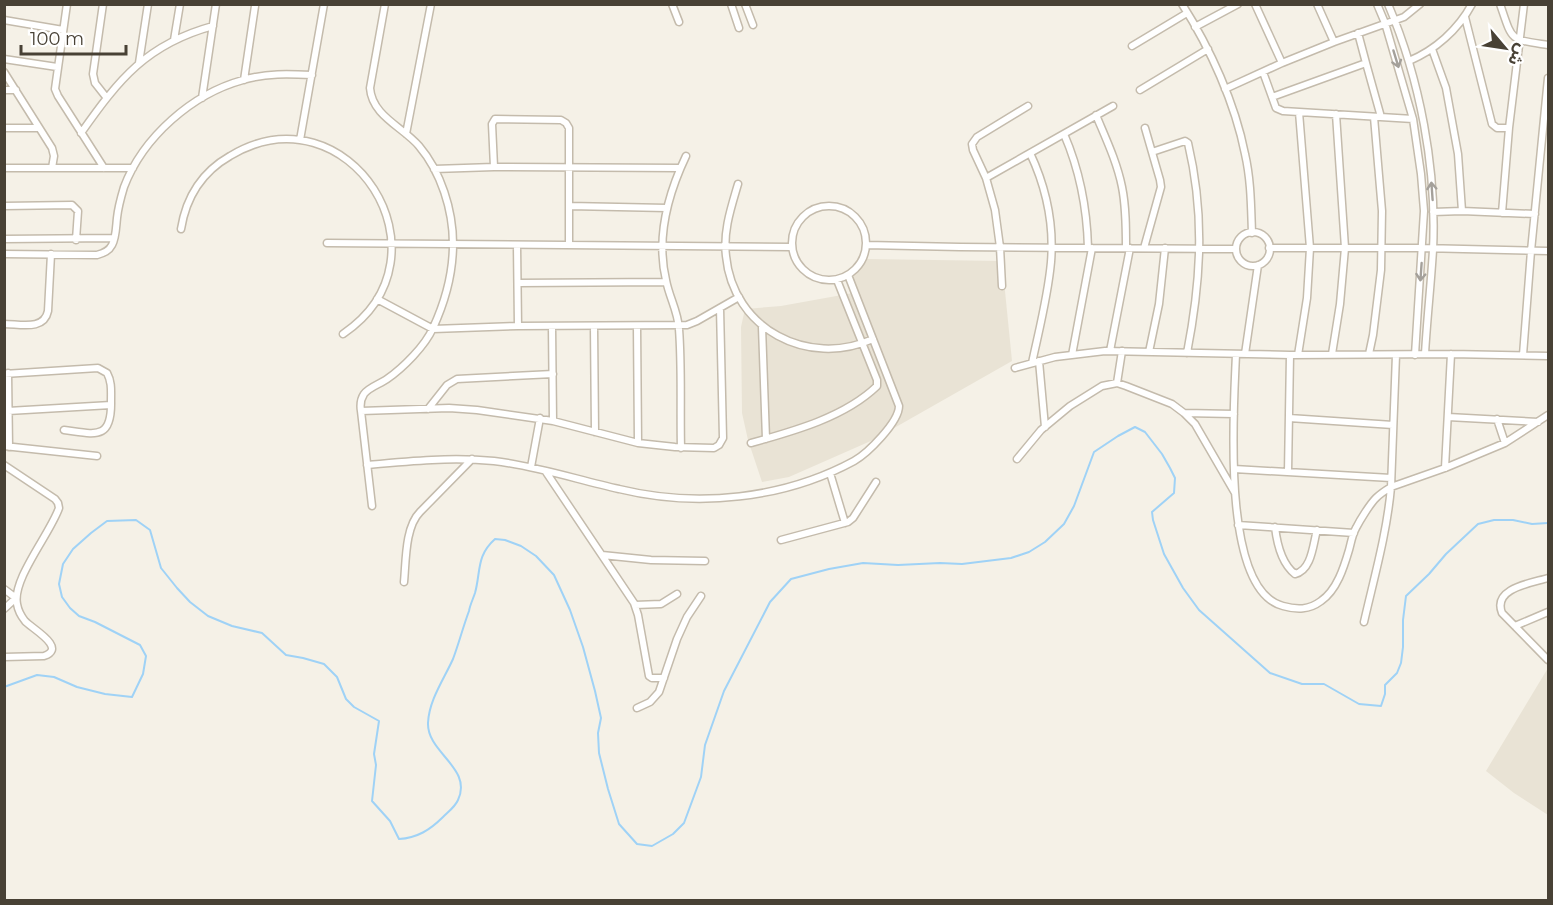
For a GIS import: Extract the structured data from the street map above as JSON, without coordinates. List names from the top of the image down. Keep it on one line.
{"scale_bar":"100 m","north":"bottom right"}
